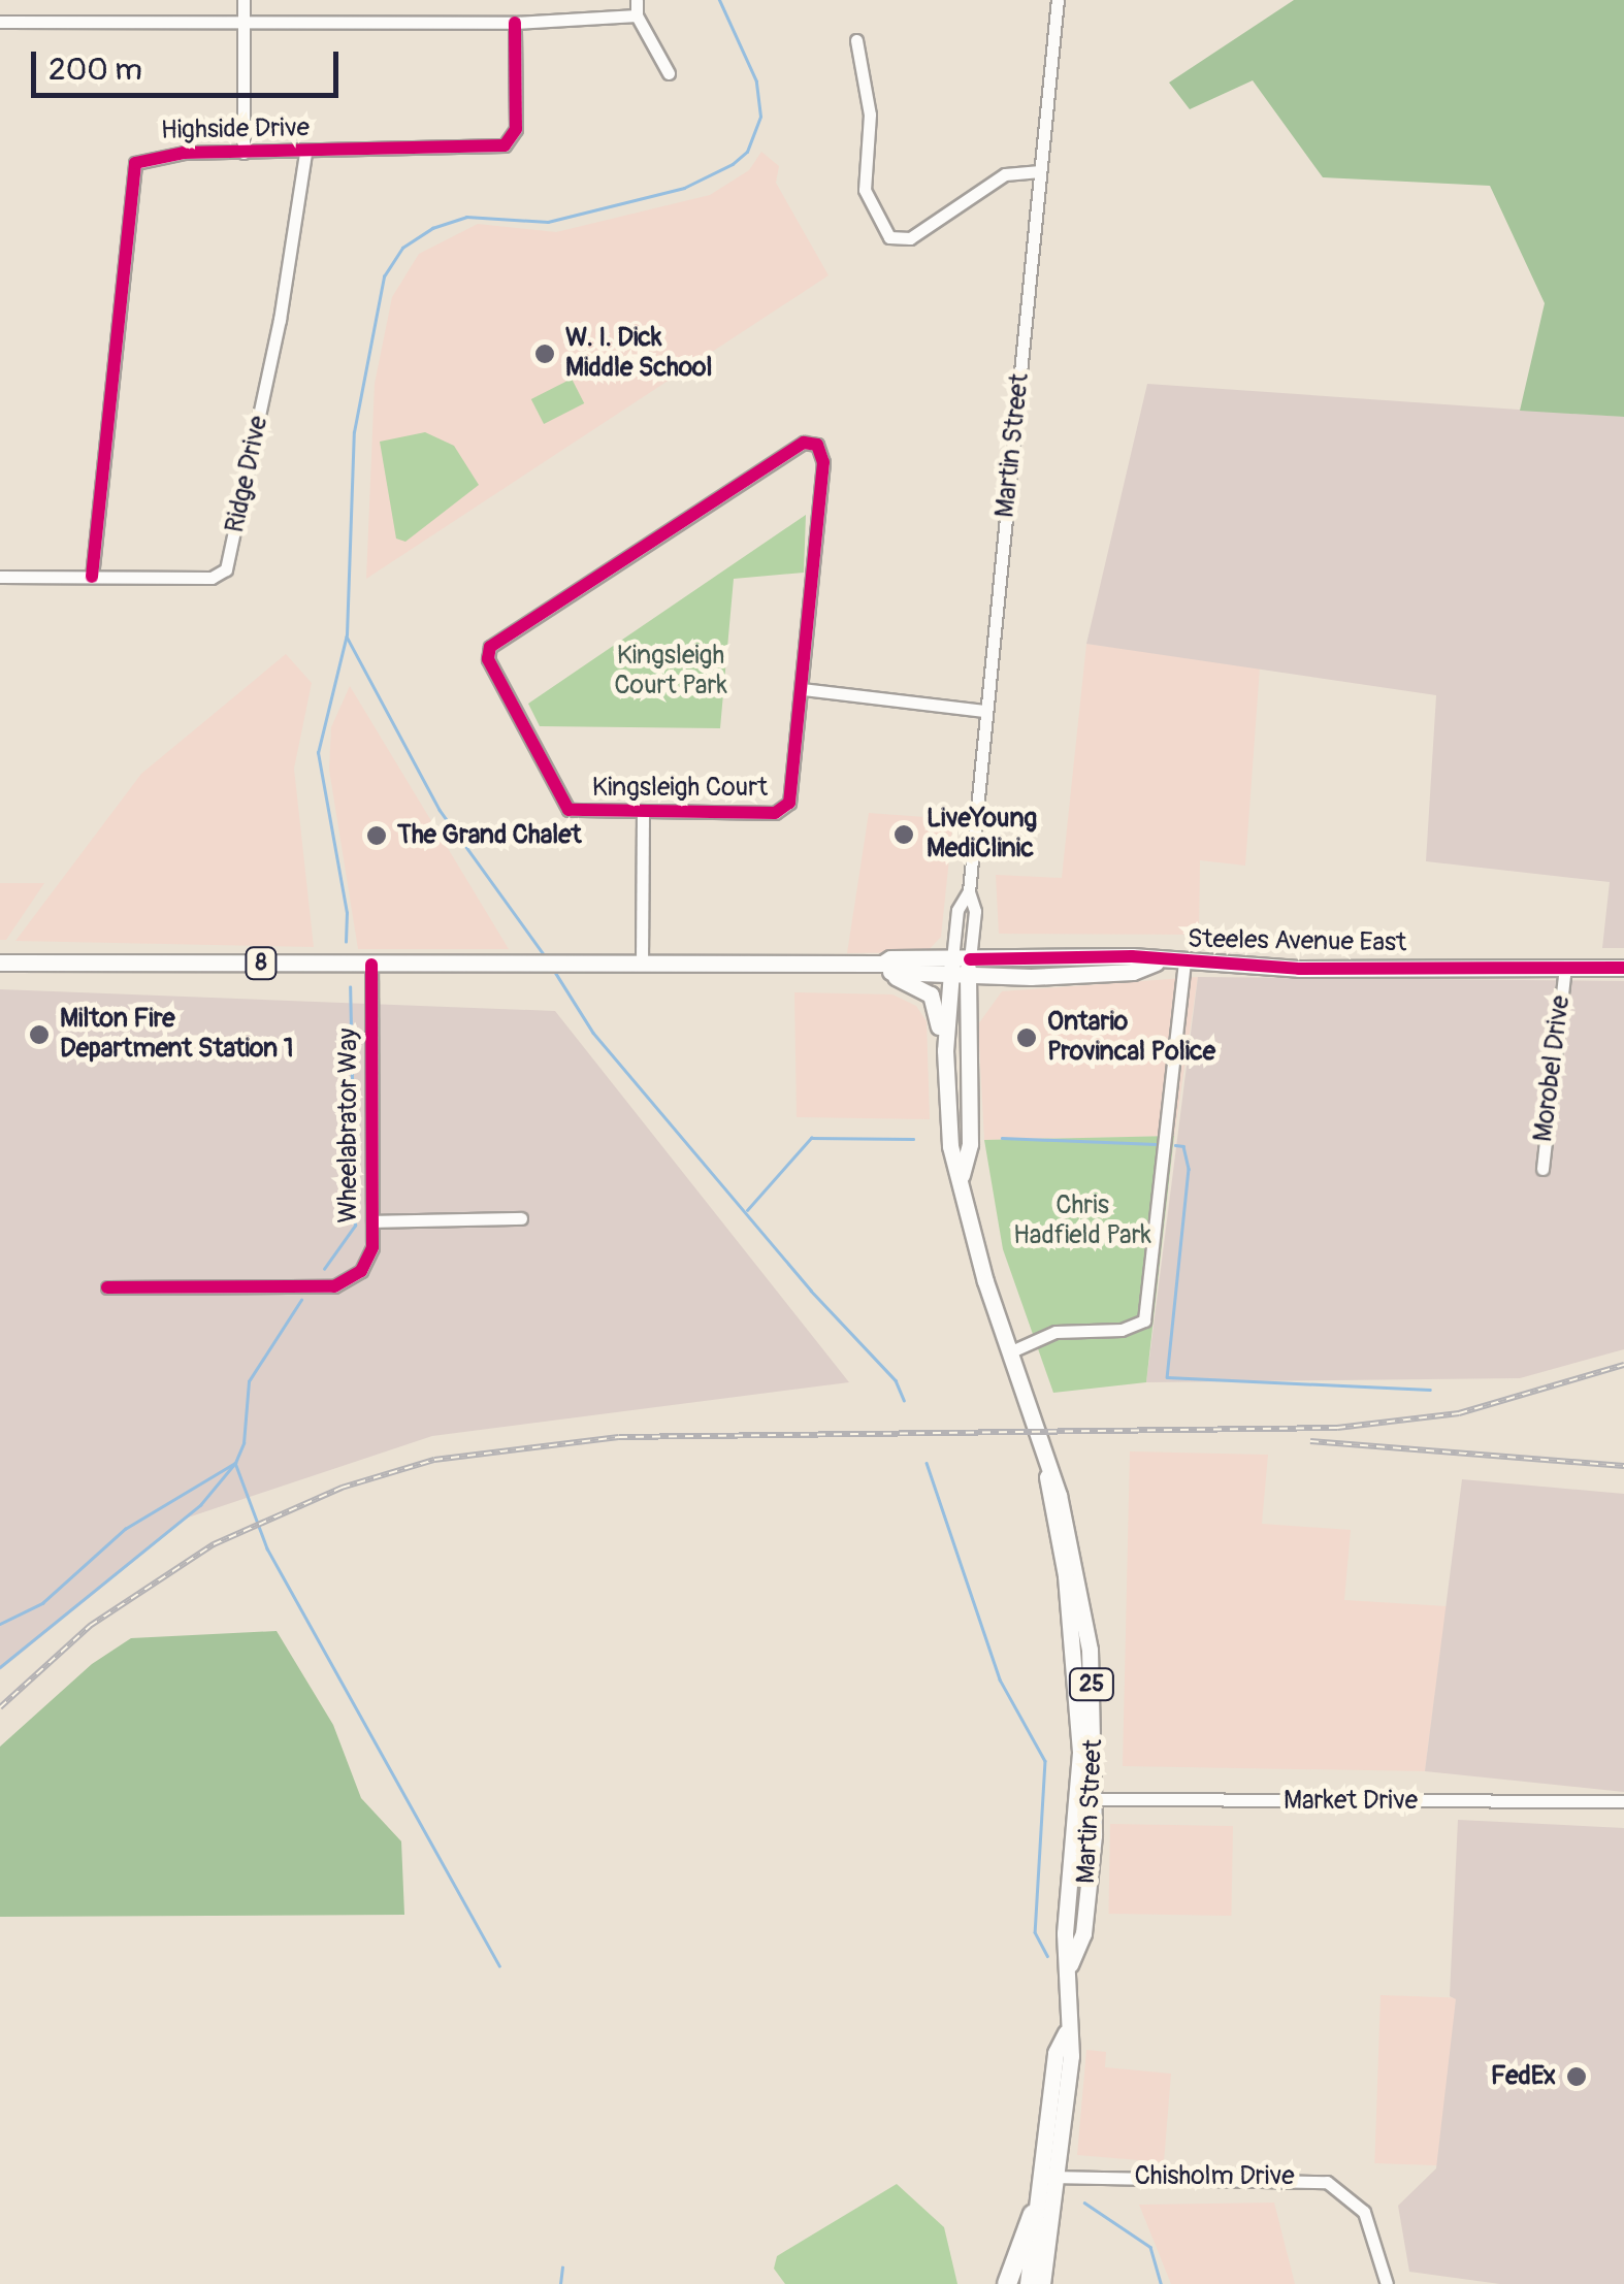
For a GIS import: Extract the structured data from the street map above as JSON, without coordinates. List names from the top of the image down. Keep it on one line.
{"streets":{"main road":["Martin Street","Steeles Avenue East","8","25"],"street":["Highside Drive","Ridge Drive","Kingsleigh Court","Morobel Drive","Wheelabrator Way","Market Drive","Chisholm Drive"]},"crossings":[["Highside Drive","Ridge Drive"],["Martin Street","Steeles Avenue East"],["Martin Street","Market Drive"],["Martin Street","Chisholm Drive"],["Steeles Avenue East","Morobel Drive"],["Steeles Avenue East","Wheelabrator Way"]],"parks":["Kingsleigh Court Park","Chris Hadfield Park"],"places":["W. I. Dick Middle School","LiveYoung MediClinic","The Grand Chalet","Milton Fire Department Station 1","Ontario Provincal Police","FedEx"],"scale_bar":"200 m"}
